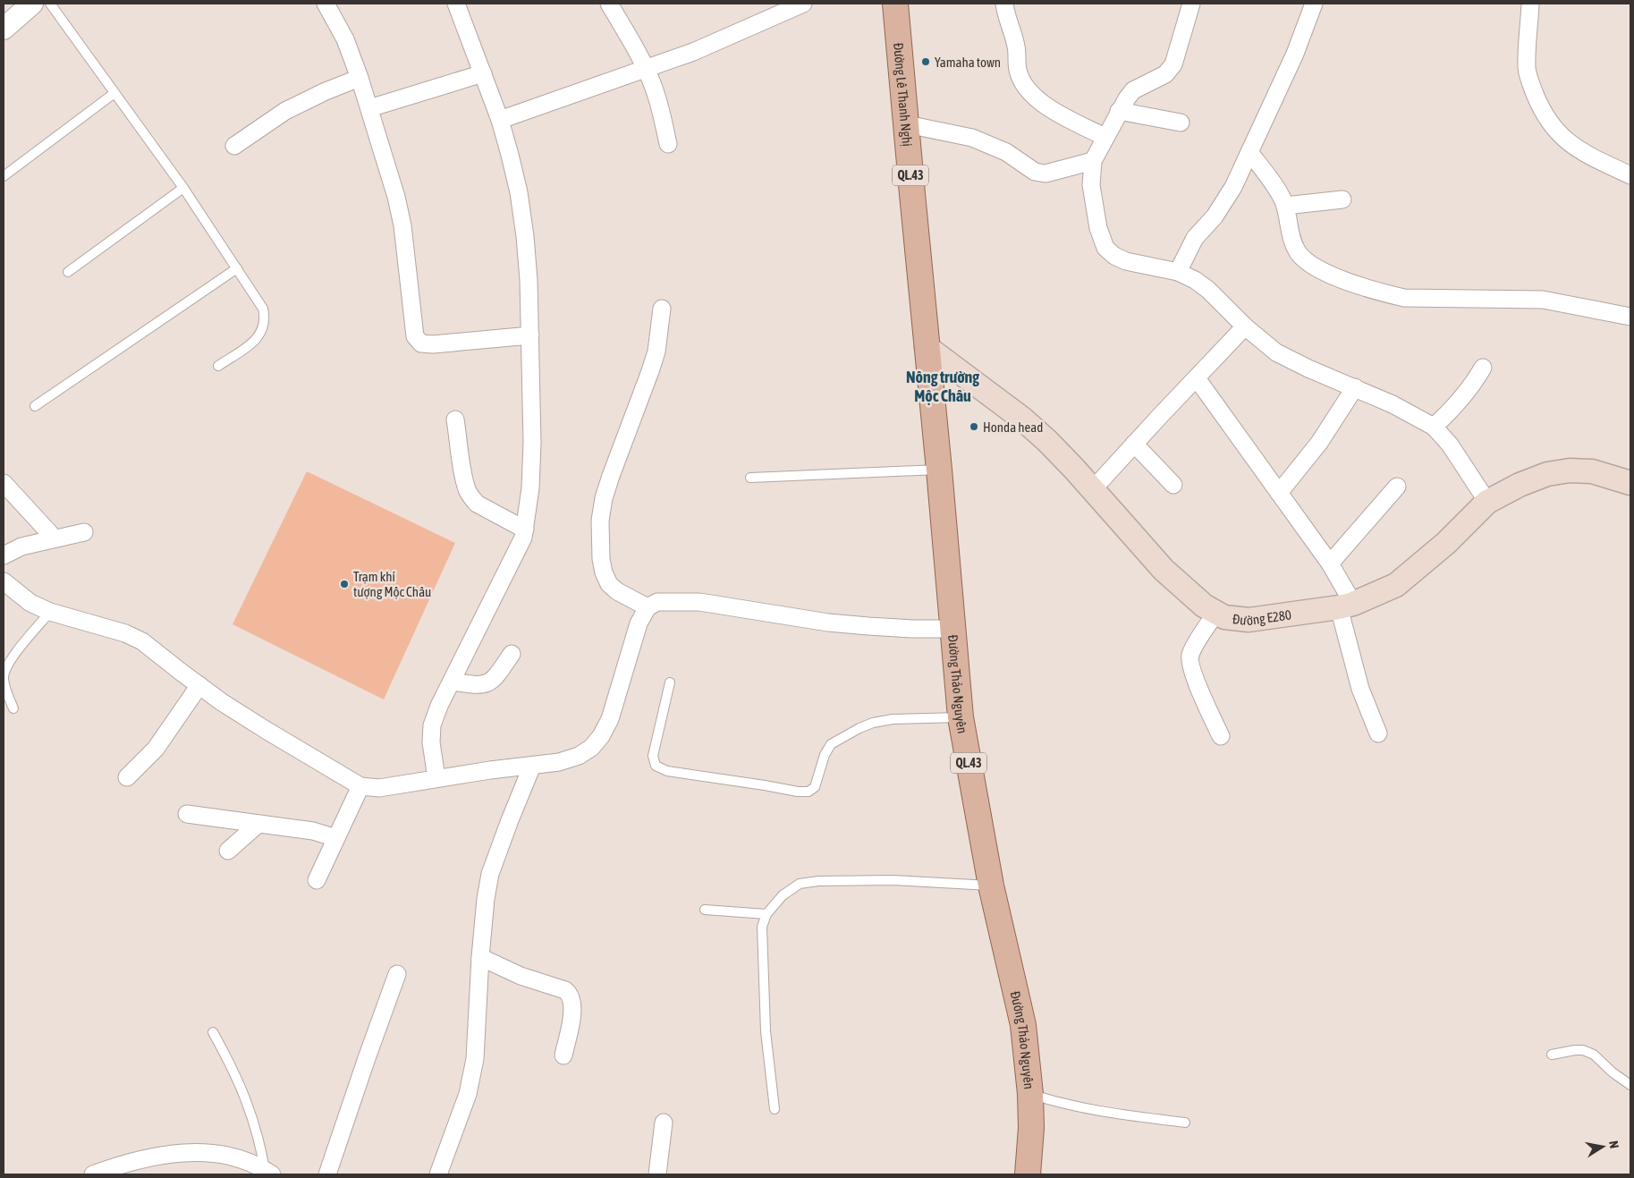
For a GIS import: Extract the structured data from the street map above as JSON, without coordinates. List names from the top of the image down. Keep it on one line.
{"streets":{"main road":["Đường Lê Thanh Nghị","QL.43","Đường E280","Đường Thảo Nguyên"]},"crossings":[["Đường Lê Thanh Nghị","Đường E280"],["Đường Lê Thanh Nghị","Đường Thảo Nguyên"],["Đường E280","Đường Thảo Nguyên"]],"districts":["Nông trường Mộc Châu"],"places":["Yamaha town","Honda head","Trạm khí tượng Mộc Châu"],"north":"right"}
